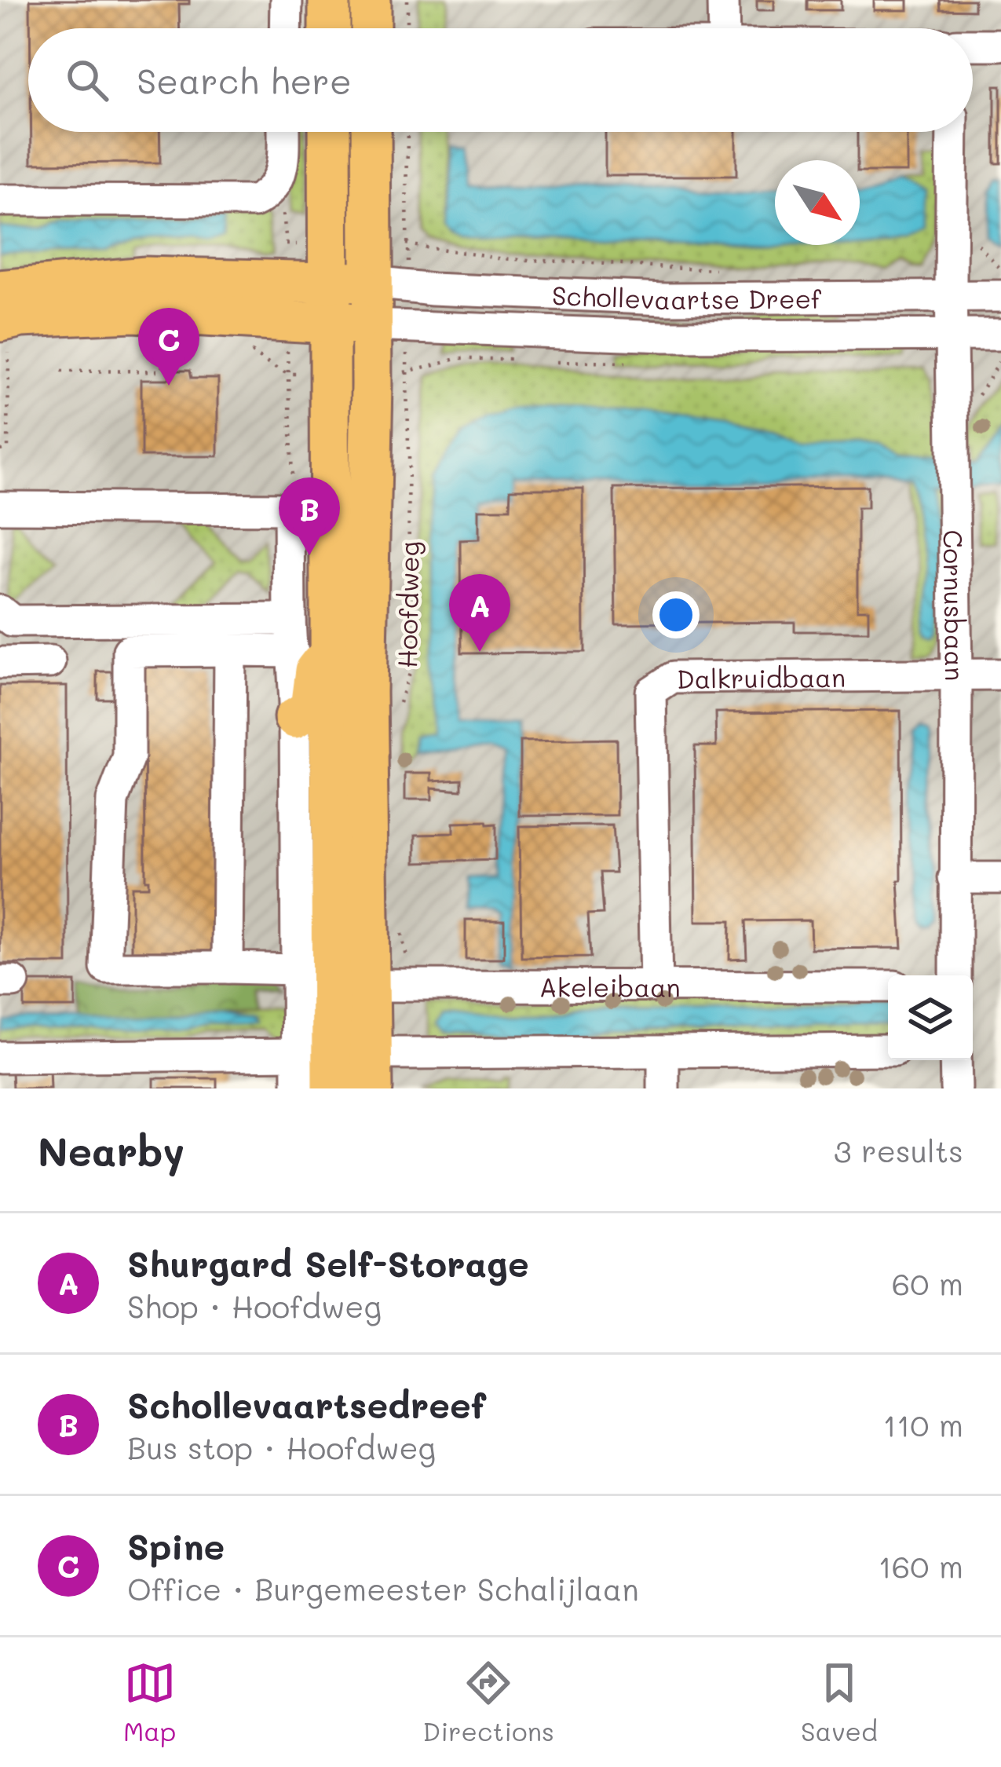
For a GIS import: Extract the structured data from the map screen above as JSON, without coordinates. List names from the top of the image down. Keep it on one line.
{"streets":{"main road":["Hoofdweg"],"street":["Schollevaartse Dreef","Cornusbaan","Dalkruidbaan","Akeleibaan"]},"crossings":[["Schollevaartse Dreef","Hoofdweg"],["Schollevaartse Dreef","Cornusbaan"],["Hoofdweg","Akeleibaan"],["Cornusbaan","Dalkruidbaan"],["Dalkruidbaan","Akeleibaan"]],"north":"bottom right","page":{"search":"Search here","pins":["C","B","A"],"heading":["Nearby","3 results"],"list":[{"mark":"A","name":"Shurgard Self-Storage","note":"Shop · Hoofdweg","value":"60 m"},{"mark":"B","name":"Schollevaartsedreef","note":"Bus stop · Hoofdweg","value":"110 m"},{"mark":"C","name":"Spine","note":"Office · Burgemeester Schalijlaan","value":"160 m"}],"nav":["Map","Directions","Saved"]}}
